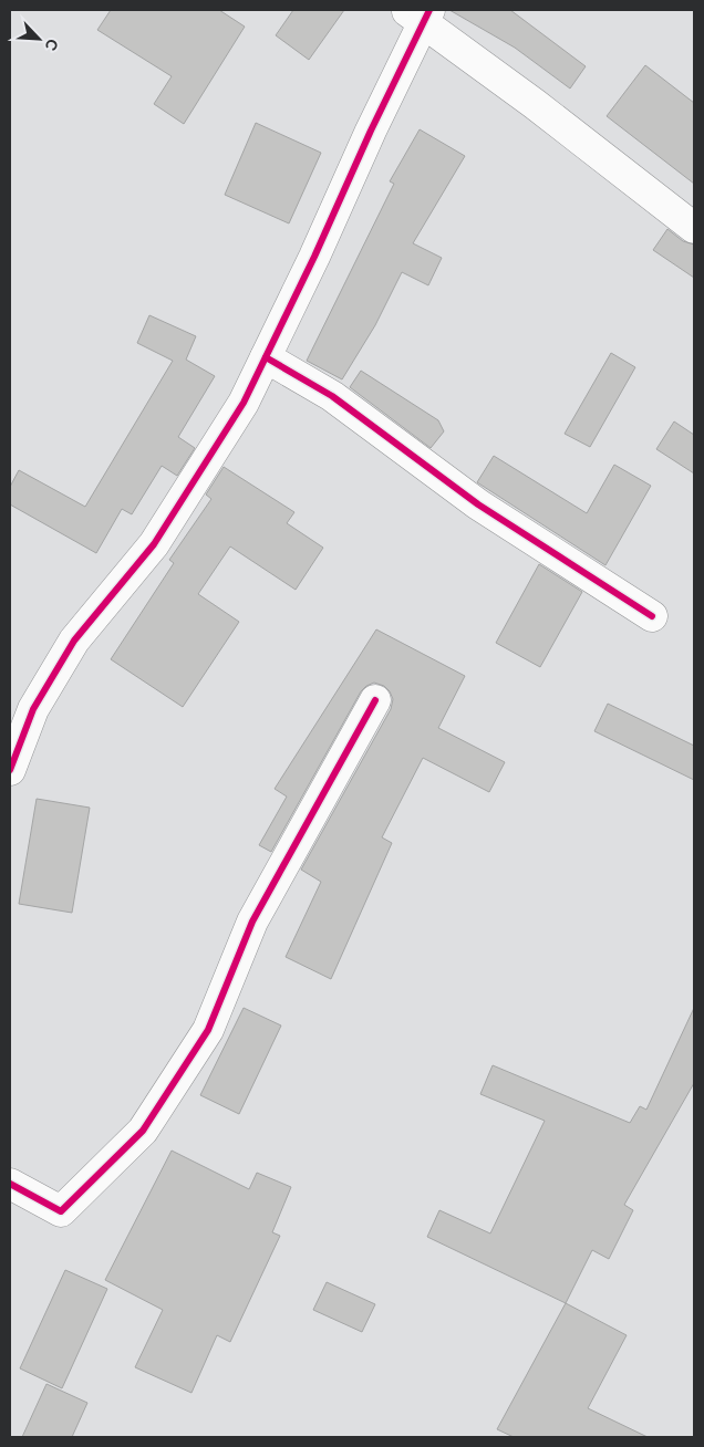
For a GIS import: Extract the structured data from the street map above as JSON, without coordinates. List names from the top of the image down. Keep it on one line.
{"north":"bottom right"}
